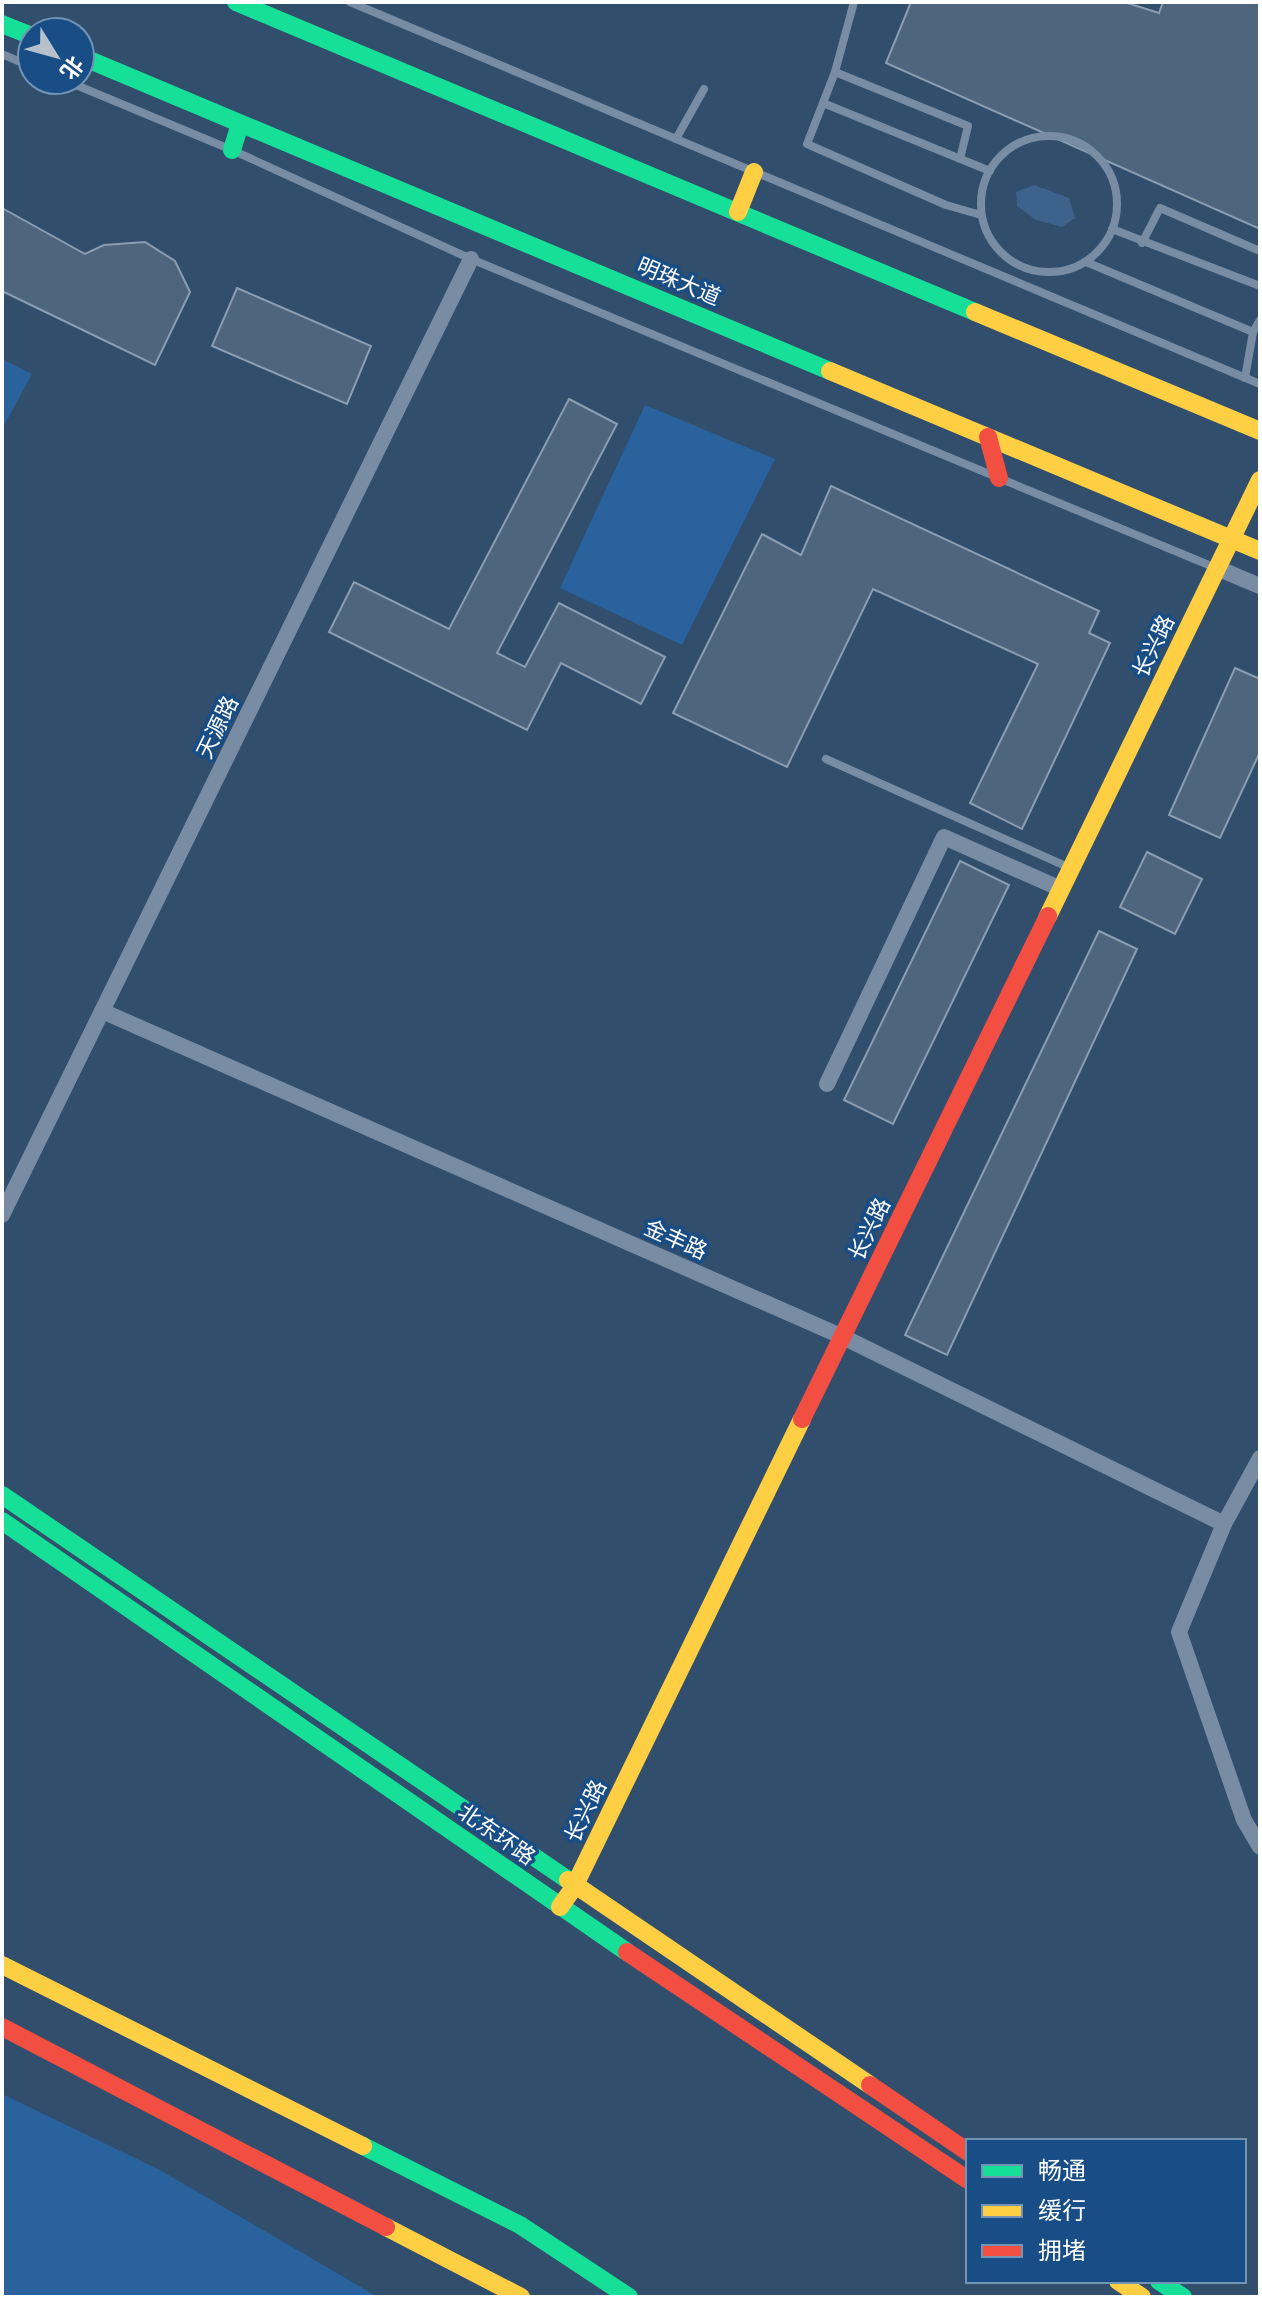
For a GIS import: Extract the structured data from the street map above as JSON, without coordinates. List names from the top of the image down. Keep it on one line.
{"streets":{"main road":["明珠大道","长兴路","北东环路"],"street":["天源路","金丰路"]},"crossings":[["明珠大道","长兴路"],["长兴路","金丰路"],["长兴路","北东环路"],["天源路","金丰路"]],"legend":["畅通","缓行","拥堵"],"north":"bottom right"}
